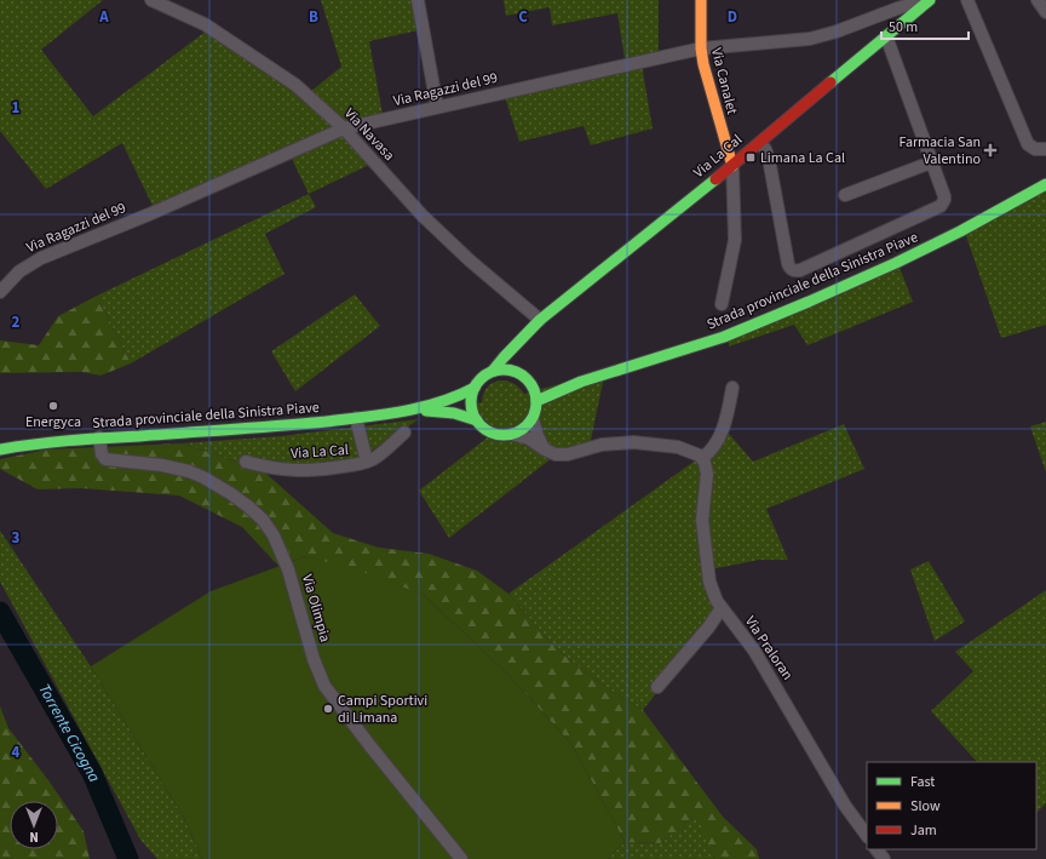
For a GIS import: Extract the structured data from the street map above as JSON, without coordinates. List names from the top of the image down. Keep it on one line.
{"streets":{"main road":["Via Canalet","Via La Cal","Strada provinciale della Sinistra Piave"],"street":["Via Ragazzi del 99","Via Navasa","Via Olimpia","Via Praloran"]},"crossings":[["Via Canalet","Via Ragazzi del 99"],["Via Canalet","Via La Cal"],["Via Ragazzi del 99","Via Navasa"],["Via Navasa","Via La Cal"],["Via La Cal","Strada provinciale della Sinistra Piave"],["Strada provinciale della Sinistra Piave","Via Olimpia"]],"water":["Torrente Cicogna"],"places":{"health":["Farmacia San Valentino"],"transit":["Limana La Cal"],"other":["Energyca","Campi Sportivi di Limana"]},"legend":["Fast","Slow","Jam"],"scale_bar":"50 m","north":"bottom","grid":{"columns":["A","B","C","D"],"rows":["1","2","3","4"]}}
